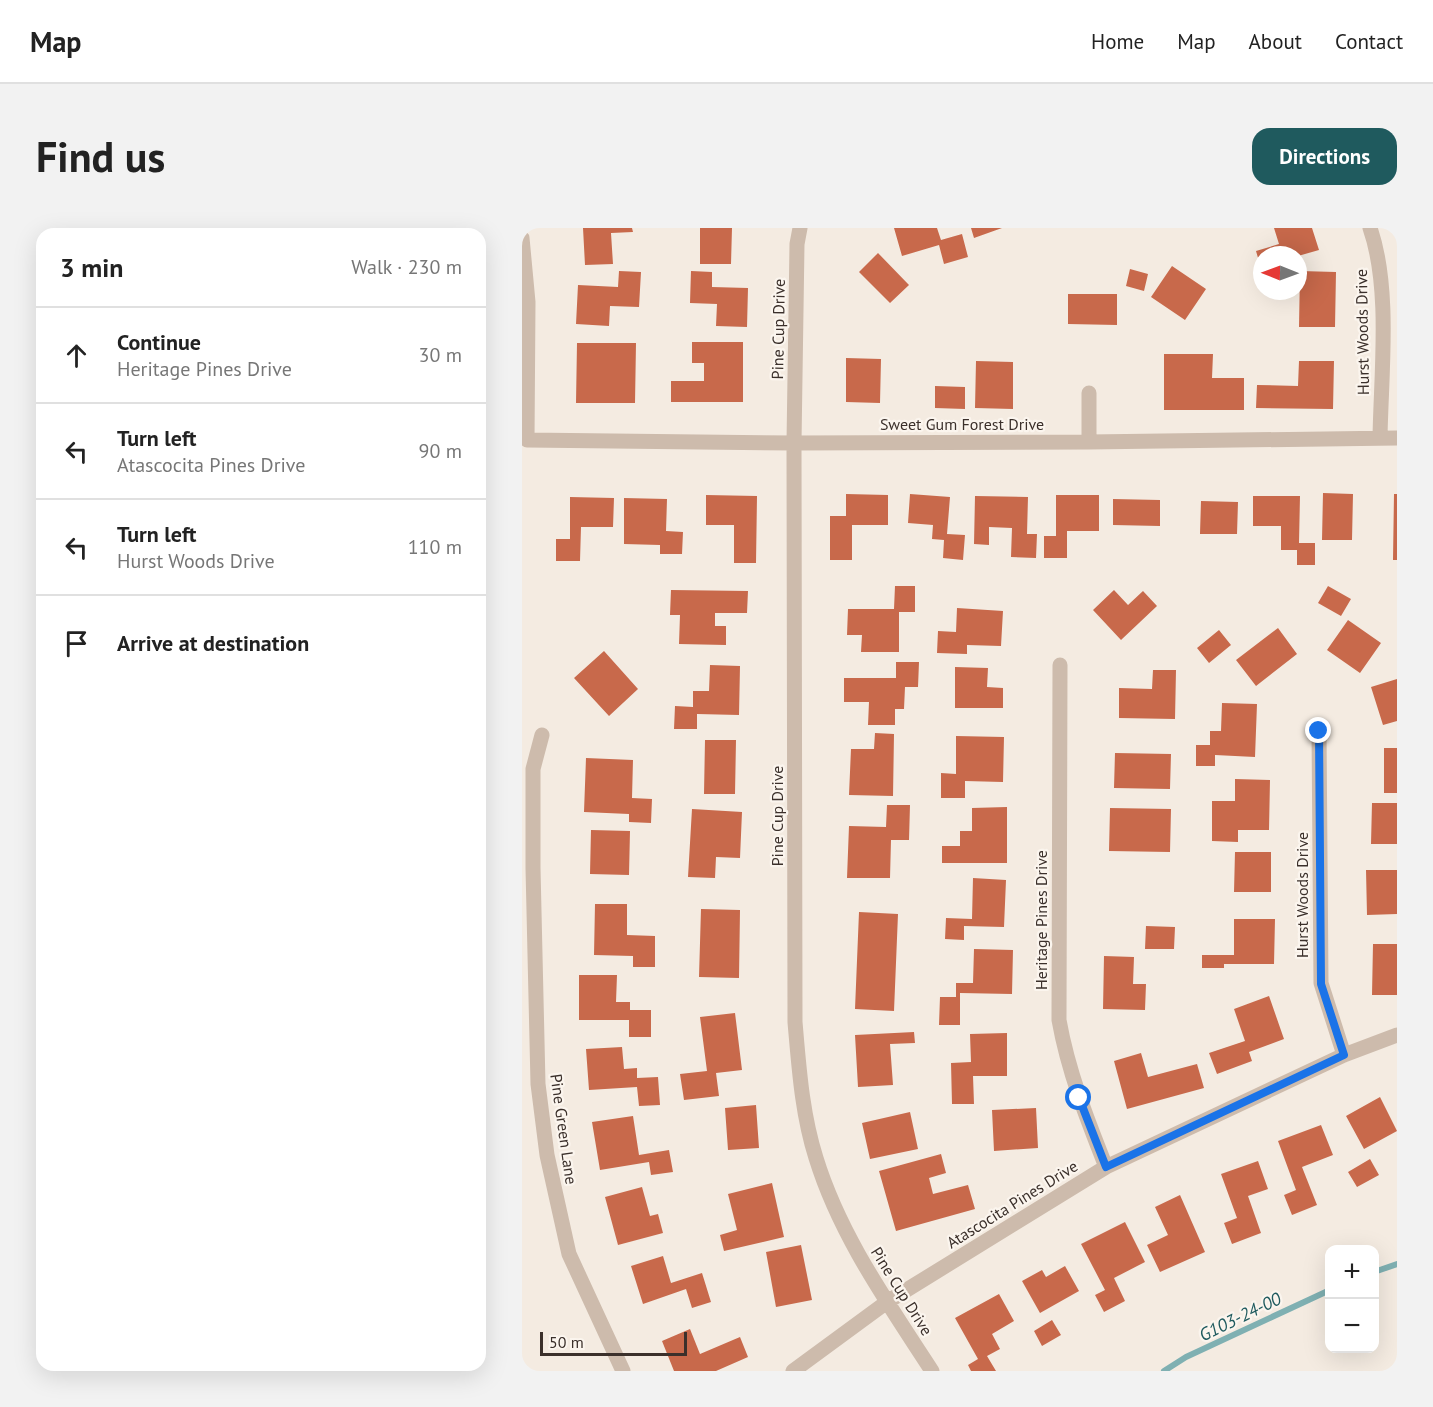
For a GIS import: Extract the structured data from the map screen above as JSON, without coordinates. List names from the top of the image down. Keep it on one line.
{"streets":{"street":["Pine Cup Drive","Hurst Woods Drive","Sweet Gum Forest Drive","Heritage Pines Drive","Pine Green Lane","Atascocita Pines Drive"]},"crossings":[["Pine Cup Drive","Sweet Gum Forest Drive"],["Pine Cup Drive","Atascocita Pines Drive"],["Hurst Woods Drive","Sweet Gum Forest Drive"],["Hurst Woods Drive","Atascocita Pines Drive"],["Heritage Pines Drive","Atascocita Pines Drive"]],"water":["G103-24-00"],"scale_bar":"50 m","north":"left","page":{"header":"Map","nav":["Home","Map","About","Contact"],"buttons":"Directions","title":"Find us","heading":["3 min","Walk · 230 m"],"list":[["Continue","Heritage Pines Drive","30 m"],["Turn left","Atascocita Pines Drive","90 m"],["Turn left","Hurst Woods Drive","110 m"],"Arrive at destination"],"map_buttons":["+","−"],"scale":"50 m"}}
